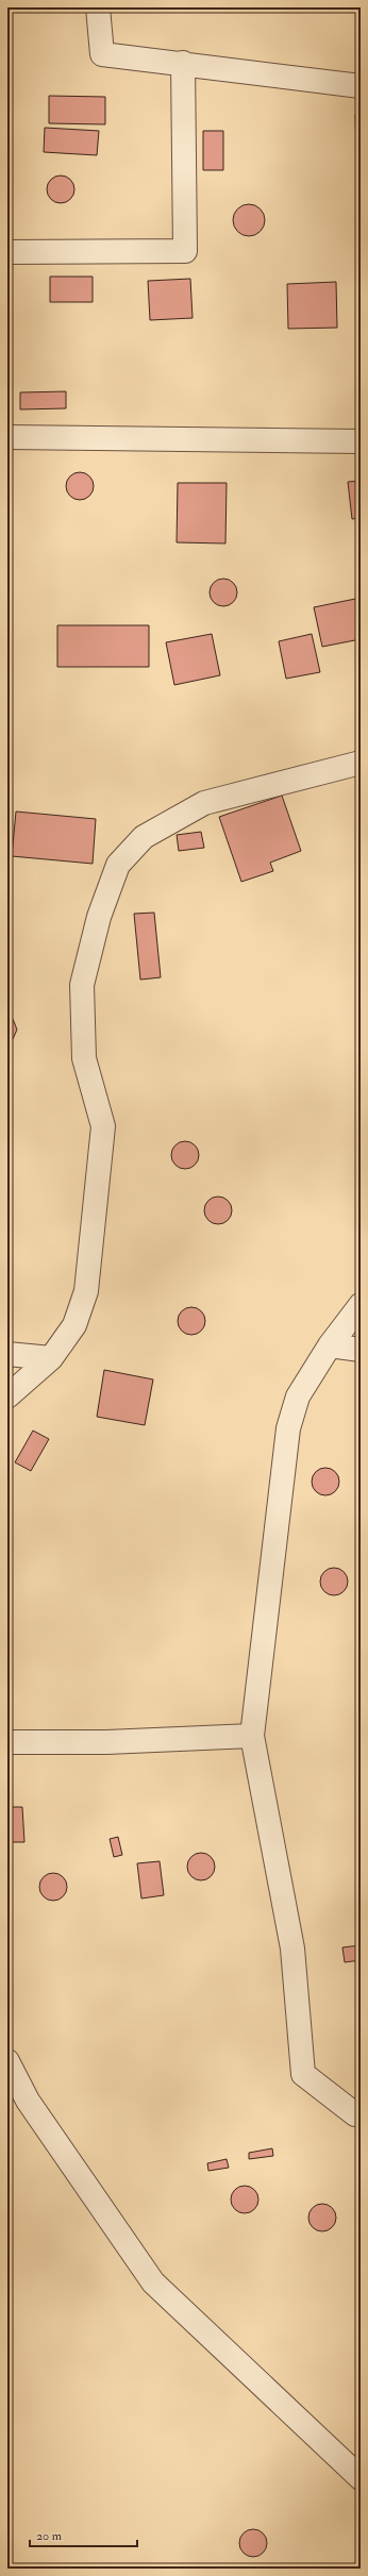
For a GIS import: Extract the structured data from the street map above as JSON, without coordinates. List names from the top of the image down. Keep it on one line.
{"scale_bar":"20 m"}
